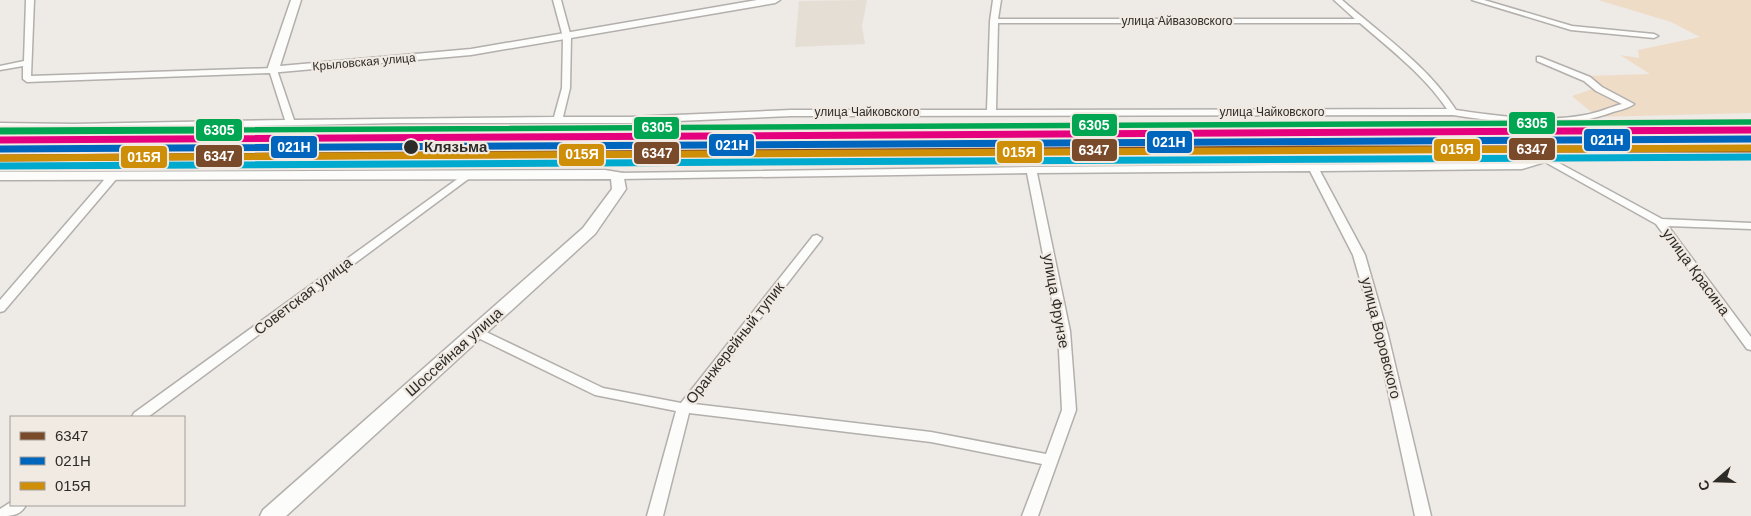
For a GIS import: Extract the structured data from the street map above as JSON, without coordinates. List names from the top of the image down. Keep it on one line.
{"streets":{"main road":["Крыловская улица","Шоссейная улица"],"street":["улица Айвазовского","улица Чайковского","улица Красина","Советская улица","улица Фрунзе","улица Воровского","Оранжерейный тупик"]},"places":["Клязьма"],"lines":["transit line 6305","transit line 021Н","transit line 015Я","transit line 6347"],"legend":["6347","021Н","015Я"],"north":"left"}
